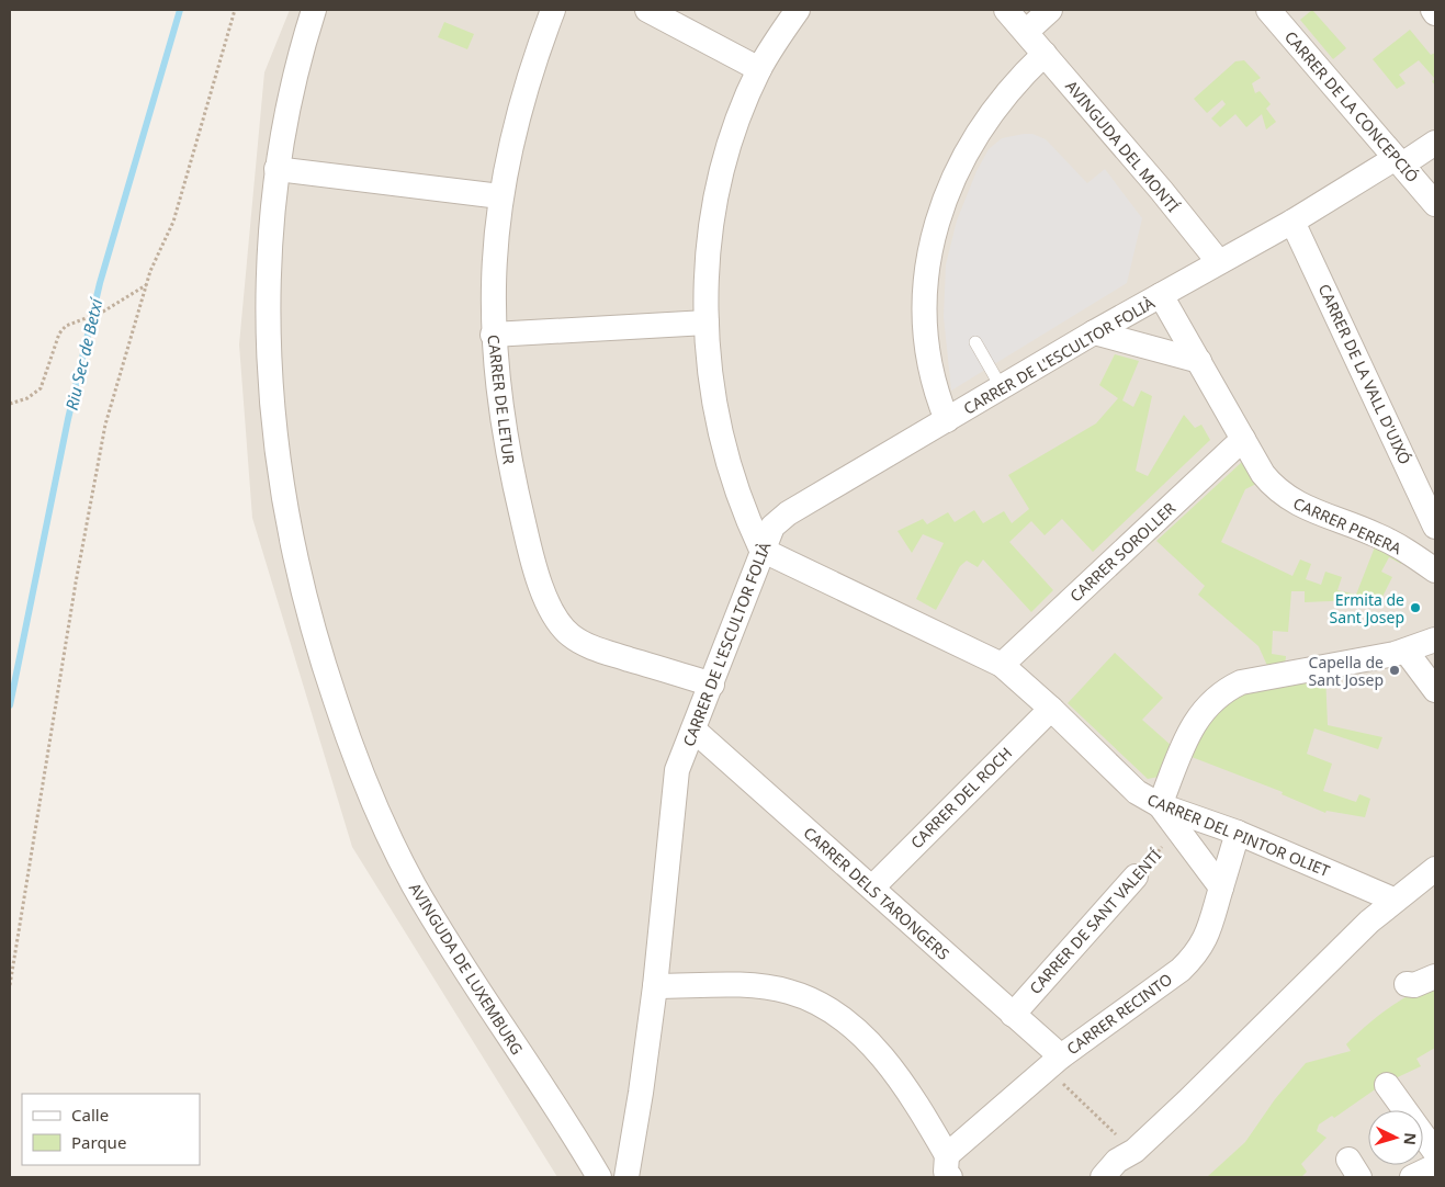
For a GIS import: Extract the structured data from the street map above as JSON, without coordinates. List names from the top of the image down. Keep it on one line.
{"streets":{"street":["CARRER DE LA CONCEPCIÓ","AVINGUDA DEL MONTÍ","CARRER DE L'ESCULTOR FOLIÀ","CARRER DE LA VALL D'UIXÓ","CARRER DE LETUR","CARRER PERERA","CARRER SOROLLER","CARRER DEL ROCH","CARRER DEL PINTOR OLIET","CARRER DELS TARONGERS","CARRER DE SANT VALENTÍ","AVINGUDA DE LUXEMBURG","CARRER RECINTO"]},"crossings":[["CARRER DE LA CONCEPCIÓ","CARRER DE L'ESCULTOR FOLIÀ"],["AVINGUDA DEL MONTÍ","CARRER DE L'ESCULTOR FOLIÀ"],["CARRER DE L'ESCULTOR FOLIÀ","CARRER DE LA VALL D'UIXÓ"],["CARRER DE L'ESCULTOR FOLIÀ","CARRER DE LETUR"],["CARRER DE L'ESCULTOR FOLIÀ","CARRER PERERA"],["CARRER DE L'ESCULTOR FOLIÀ","CARRER DEL PINTOR OLIET"],["CARRER DE L'ESCULTOR FOLIÀ","CARRER DELS TARONGERS"],["CARRER PERERA","CARRER SOROLLER"],["CARRER SOROLLER","CARRER DEL PINTOR OLIET"],["CARRER DEL ROCH","CARRER DEL PINTOR OLIET"],["CARRER DEL ROCH","CARRER DELS TARONGERS"],["CARRER DEL PINTOR OLIET","CARRER RECINTO"],["CARRER DELS TARONGERS","CARRER DE SANT VALENTÍ"],["CARRER DELS TARONGERS","CARRER RECINTO"]],"water":["Riu Sec de Betxí"],"places":["Ermita de Sant Josep","Capella de Sant Josep"],"legend":["Calle","Parque"],"north":"right"}
